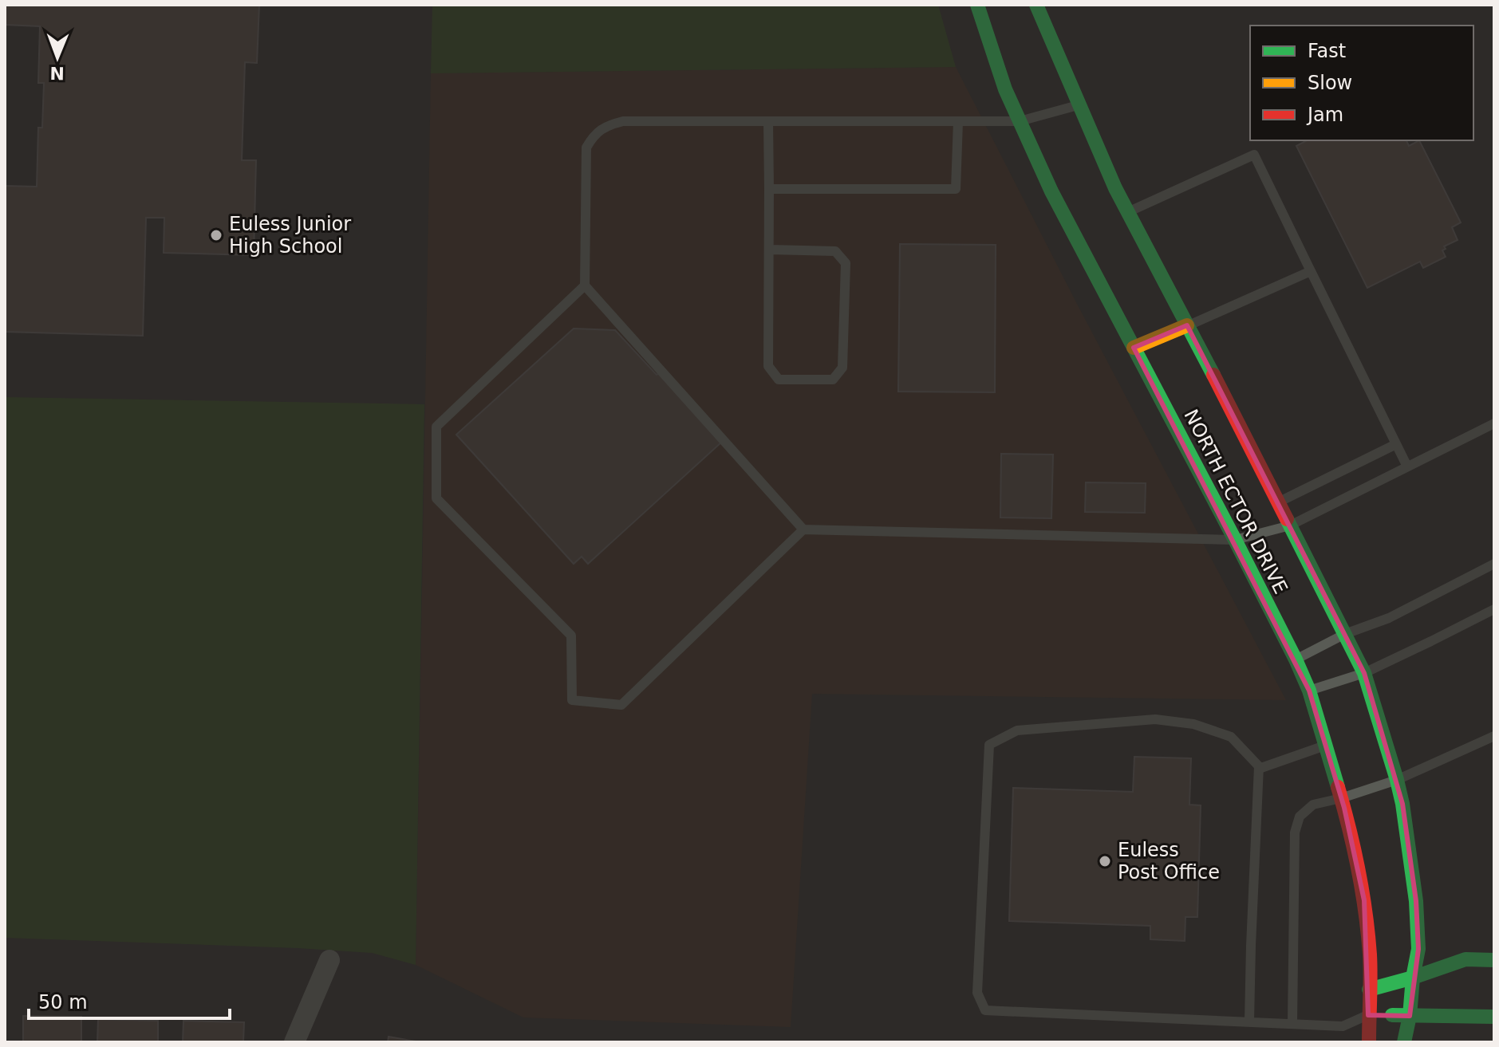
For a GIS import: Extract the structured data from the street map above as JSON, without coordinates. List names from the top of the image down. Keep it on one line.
{"streets":{"street":["NORTH ECTOR DRIVE"]},"places":["Euless Junior High School","Euless Post Office"],"legend":["Fast","Slow","Jam"],"scale_bar":"50 m","north":"bottom"}
